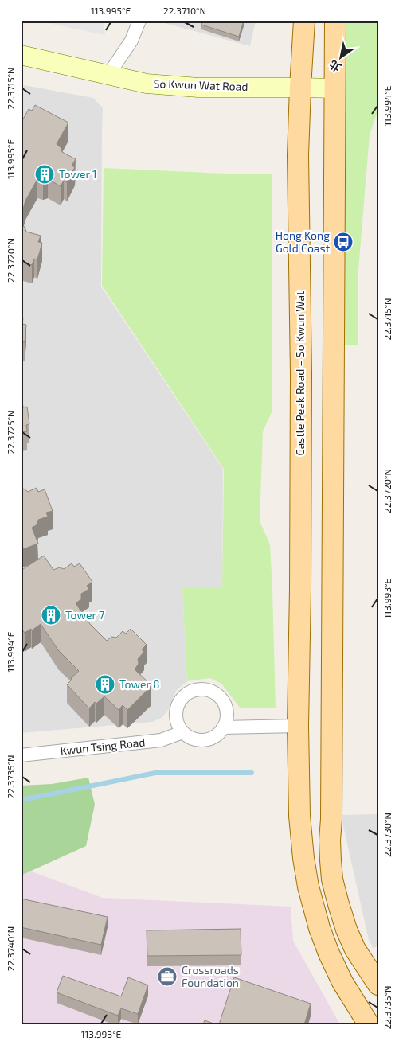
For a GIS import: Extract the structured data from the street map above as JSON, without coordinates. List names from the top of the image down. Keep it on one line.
{"streets":{"main road":["Castle Peak Road – So Kwun Wat"],"street":["So Kwun Wat Road","Kwun Tsing Road"]},"crossings":[["So Kwun Wat Road","Castle Peak Road – So Kwun Wat"]],"places":{"building":["Tower 1","Tower 7","Tower 8"],"bus stop":["Hong Kong Gold Coast"],"office":["Crossroads Foundation"]},"north":"bottom left","coordinates":["113.995°E","22.3710°N","22.3715°N","113.994°E","22.3720°N","22.3725°N","113.993°E","22.3735°N","22.3730°N","22.3740°N"]}
